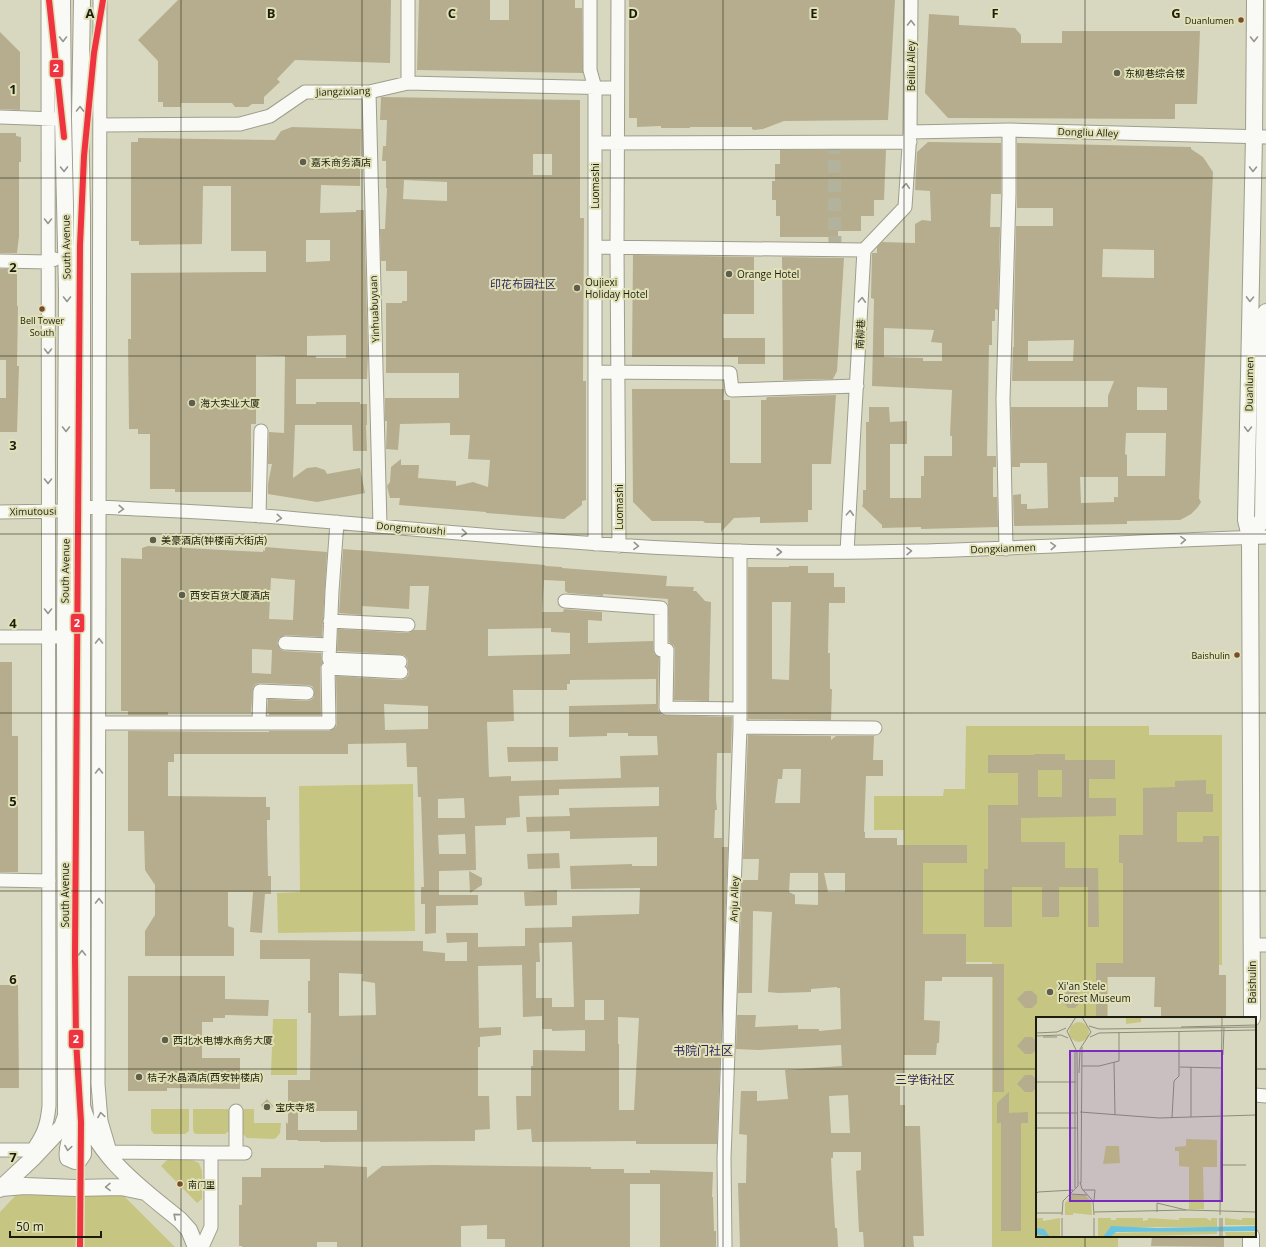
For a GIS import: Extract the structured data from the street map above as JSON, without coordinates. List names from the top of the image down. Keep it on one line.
{"streets":{"main road":["South Avenue","Duanlumen","Baishulin"],"street":["Beiliu Alley","Jiangzixiang","Dongliu Alley","Luomashi","Yinhuabuyuan","南柳巷","Ximutousi","Dongmutoushi","Dongxianmen","Anju Alley"]},"crossings":[["Beiliu Alley","Dongliu Alley"],["Jiangzixiang","Luomashi"],["Jiangzixiang","Yinhuabuyuan"],["Dongliu Alley","Luomashi"],["Dongliu Alley","Duanlumen"],["Luomashi","Dongmutoushi"],["South Avenue","Ximutousi"],["South Avenue","Dongmutoushi"],["Yinhuabuyuan","Dongmutoushi"],["南柳巷","Dongxianmen"],["Duanlumen","Dongxianmen"],["Duanlumen","Baishulin"],["Dongmutoushi","Dongxianmen"],["Dongmutoushi","Anju Alley"],["Dongxianmen","Anju Alley"],["Dongxianmen","Baishulin"]],"one_way":["Beiliu Alley","南柳巷","Dongmutoushi","Dongxianmen"],"districts":["印花布园社区","书院门社区","三学街社区"],"places":["Duanlumen","东柳巷综合楼","嘉禾商务酒店","Orange Hotel","Oujiexi Holiday Hotel","Bell Tower South","海大实业大厦","美豪酒店(钟楼南大街店)","西安百货大厦酒店","Baishulin","Xi'an Stele Forest Museum","西北水电博水商务大厦","桔子水晶酒店(西安钟楼店)","宝庆寺塔","南门里"],"lines":["transit line 2"],"scale_bar":"50 m","grid":{"columns":["A","B","C","D","E","F","G"],"rows":["1","2","3","4","5","6","7"]}}
